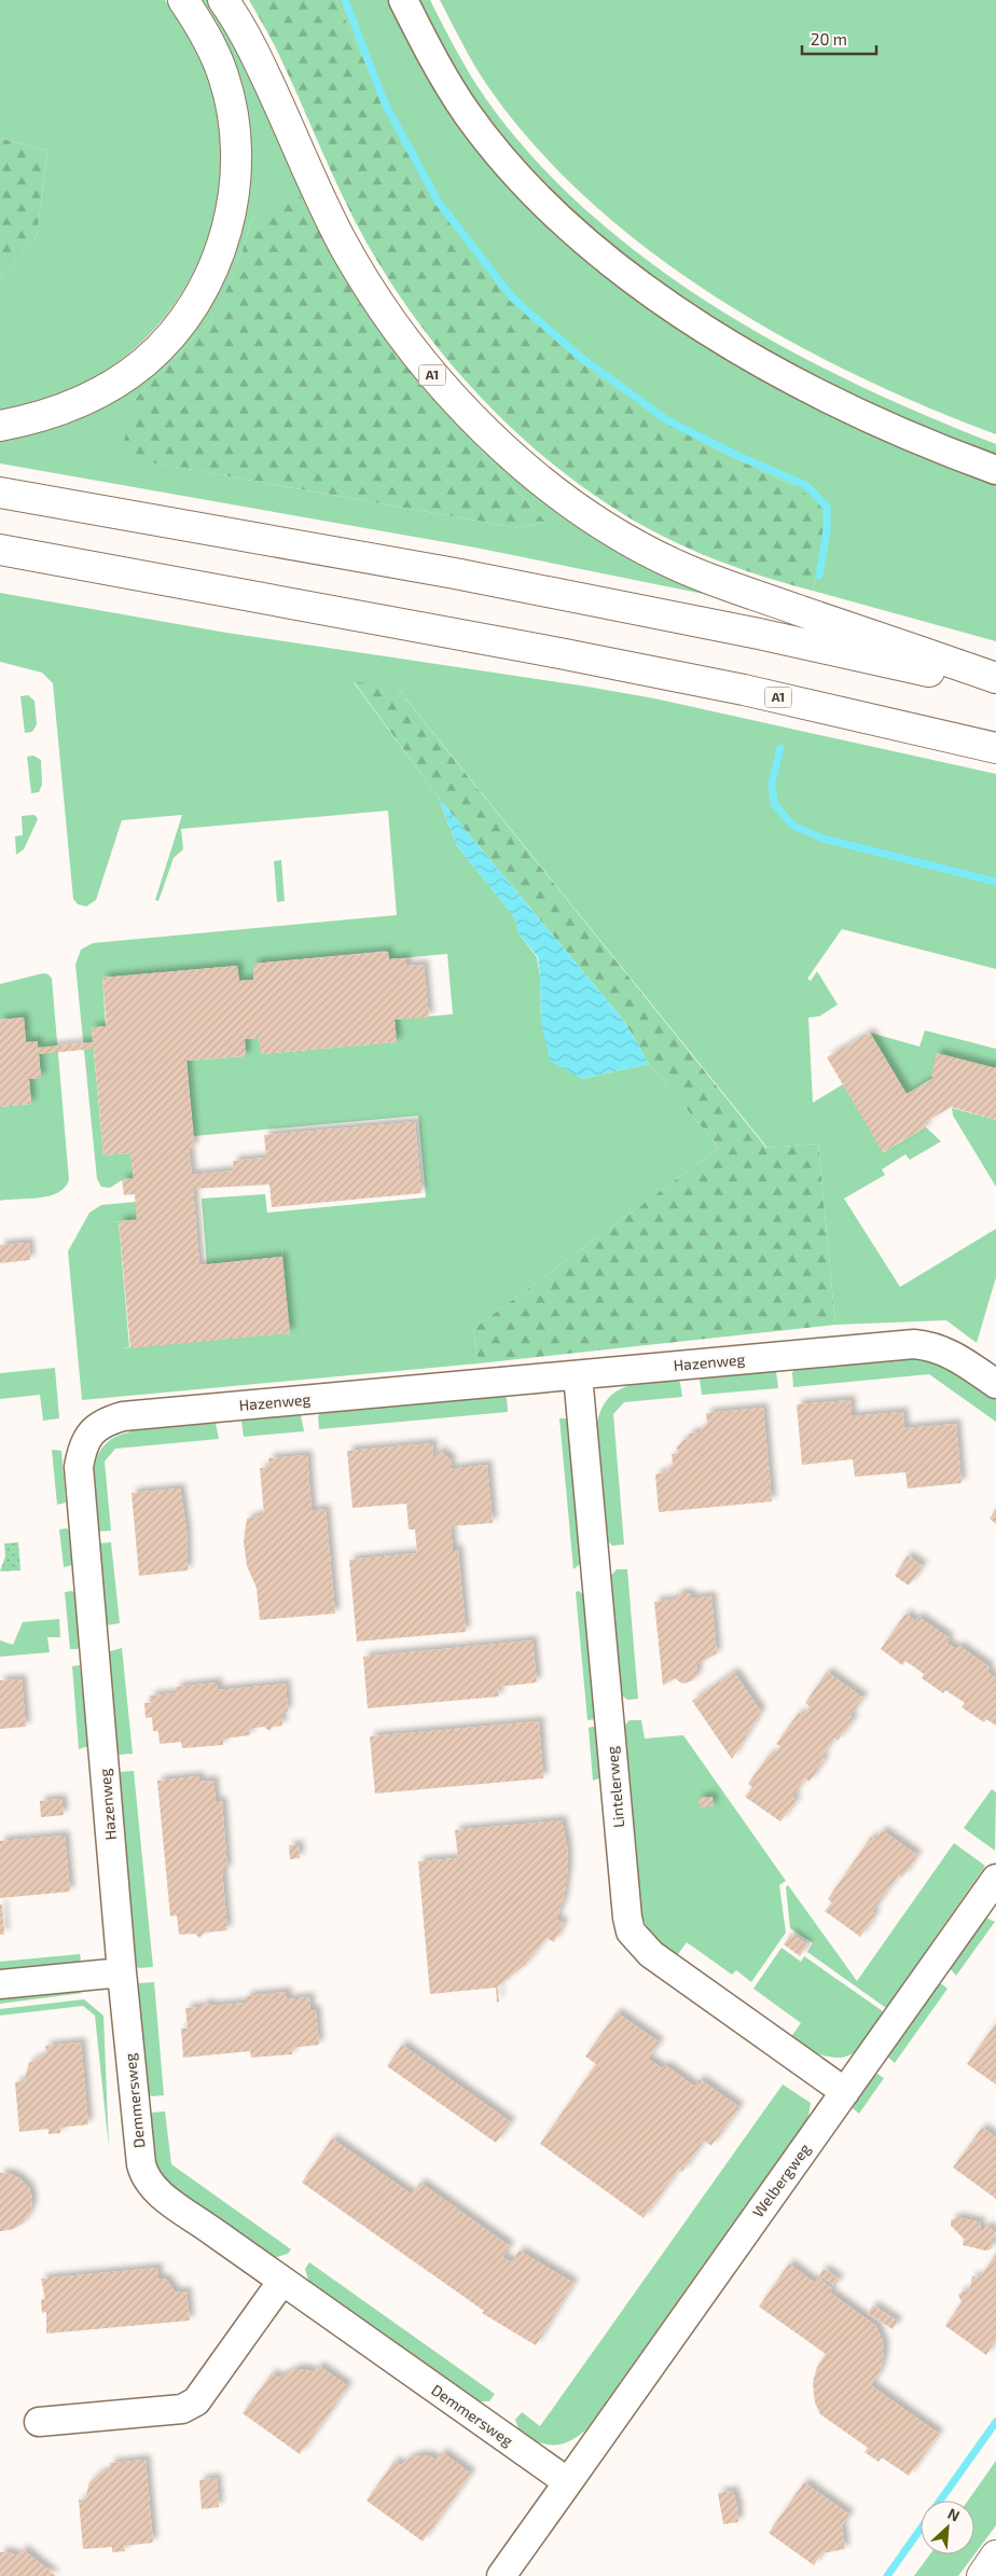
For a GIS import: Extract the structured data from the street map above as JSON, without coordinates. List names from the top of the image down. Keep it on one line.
{"streets":{"main road":["A1"],"street":["Hazenweg","Lintelerweg","Demmersweg","Welbergweg"]},"crossings":[["Hazenweg","Lintelerweg"],["Hazenweg","Demmersweg"],["Lintelerweg","Welbergweg"],["Demmersweg","Welbergweg"]],"scale_bar":"20 m","north":"top right"}
